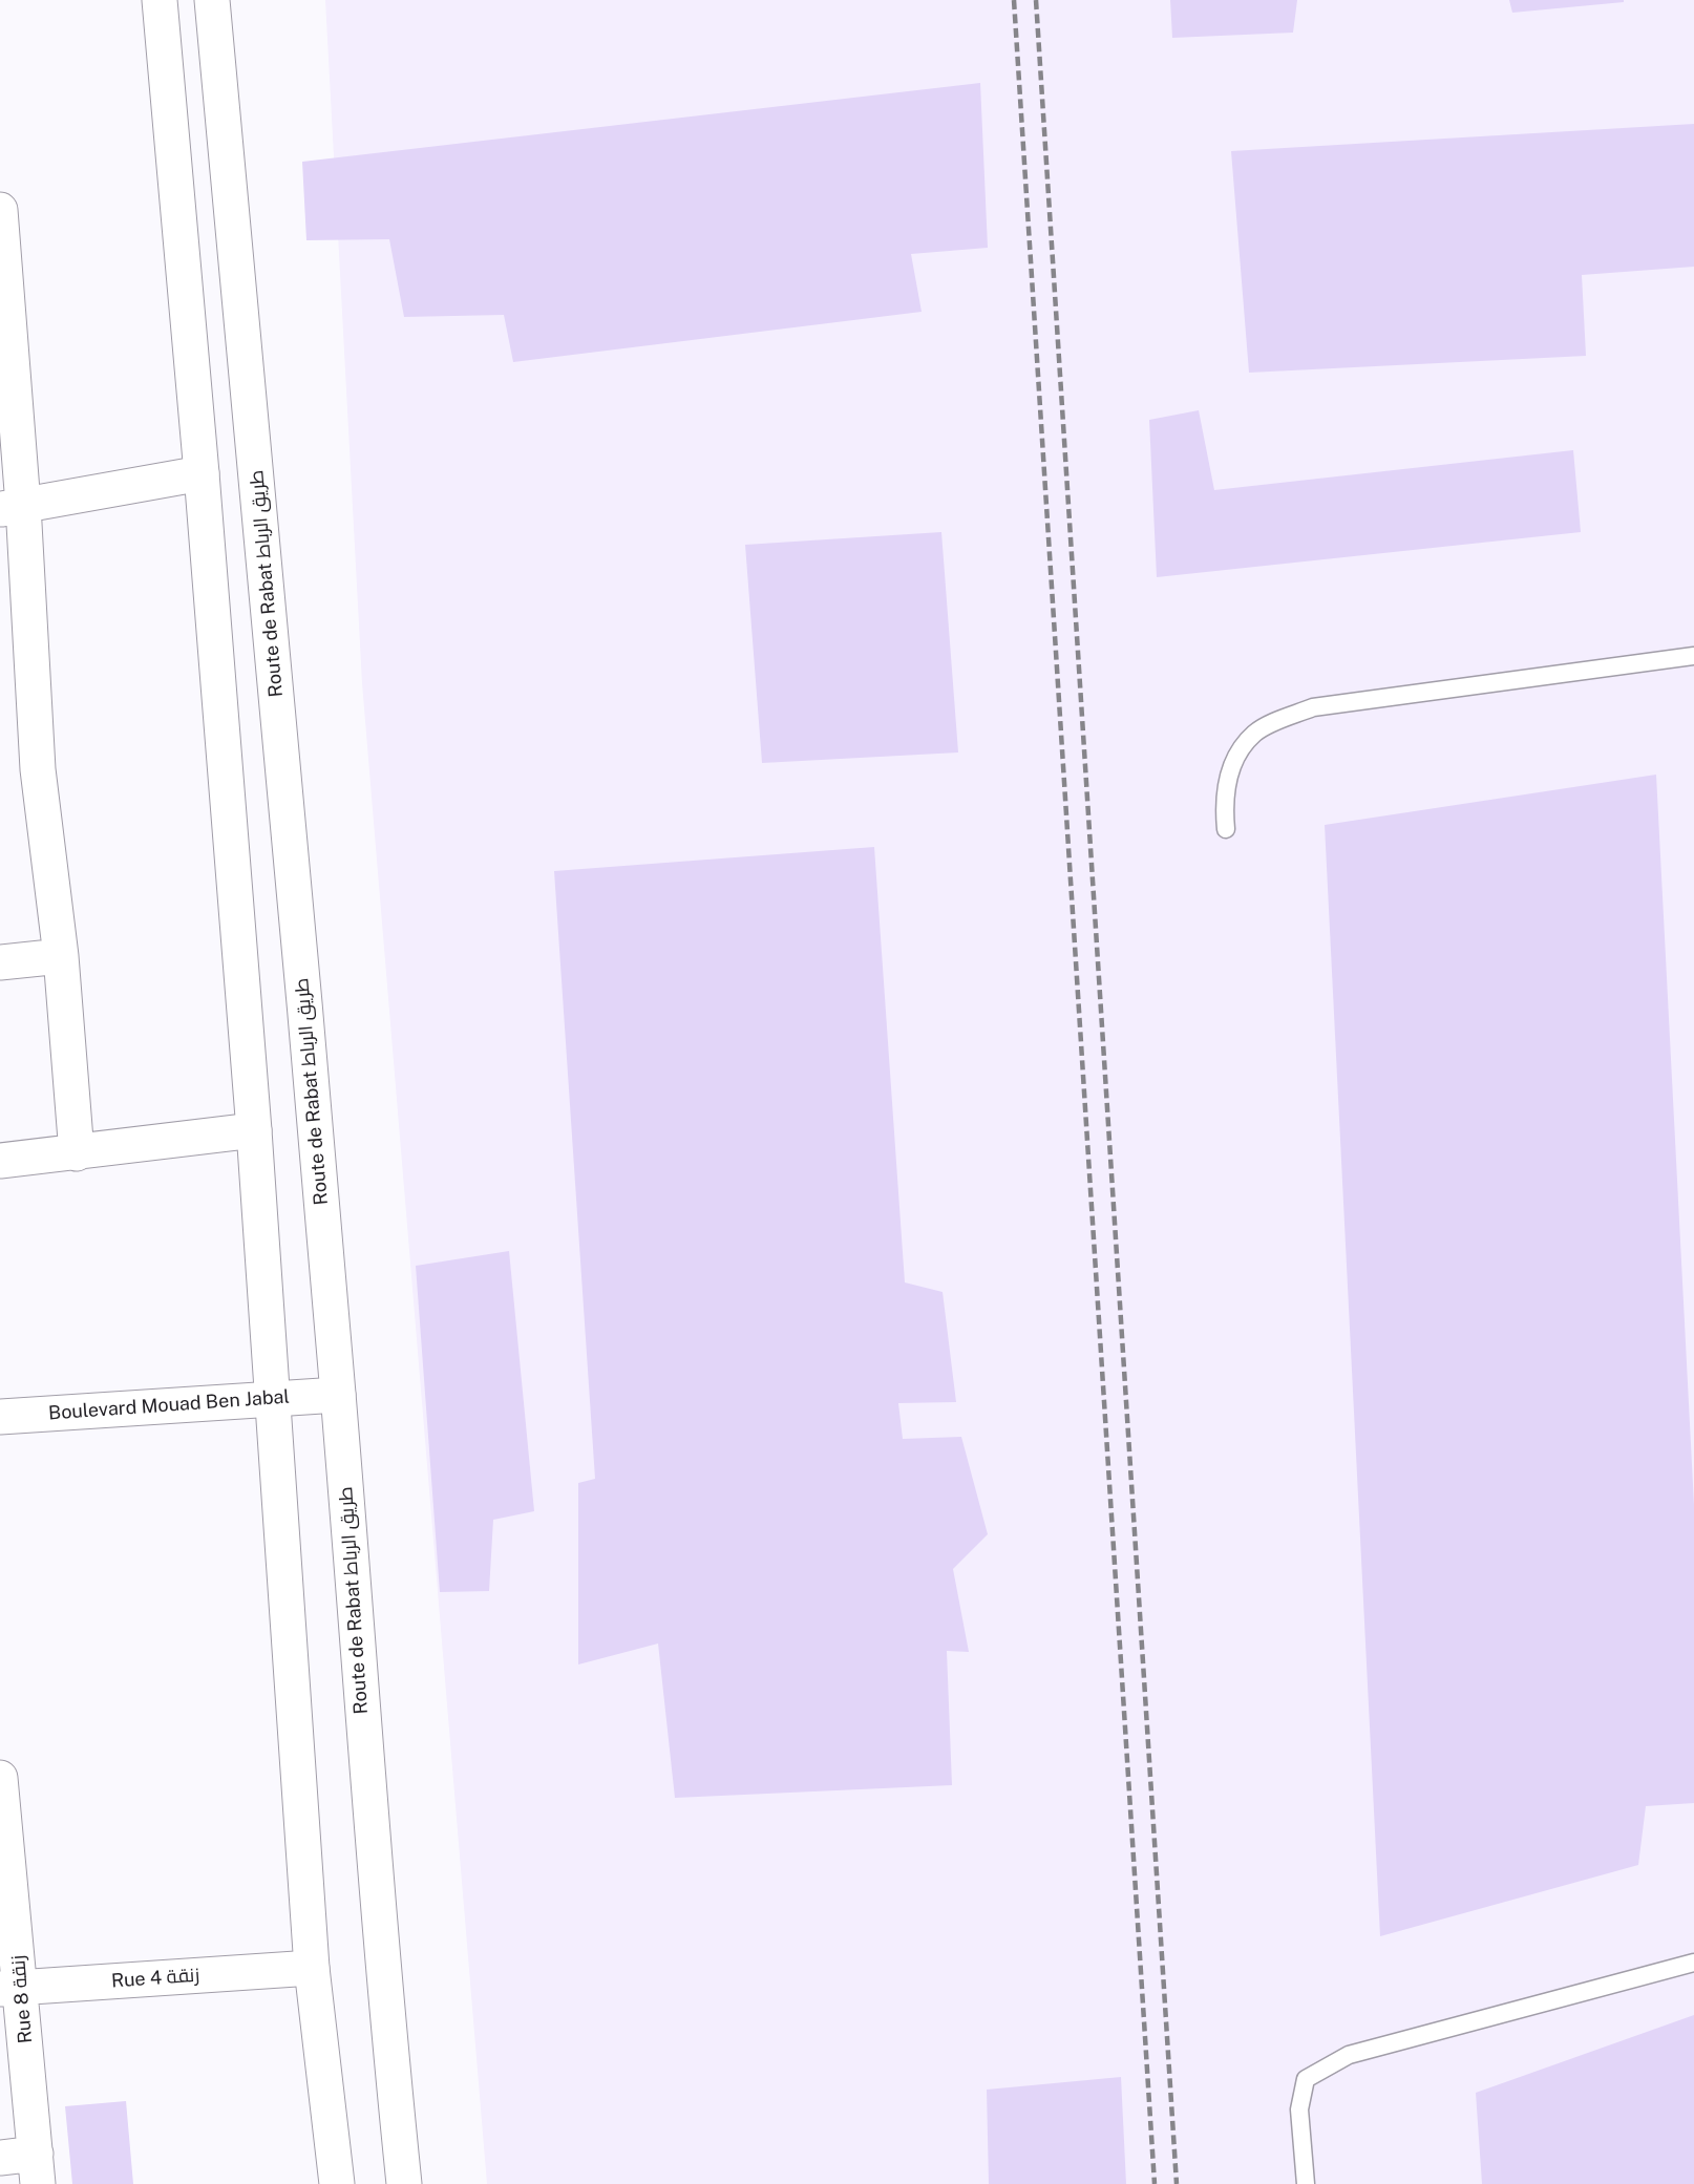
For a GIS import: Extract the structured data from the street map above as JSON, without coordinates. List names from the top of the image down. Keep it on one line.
{"streets":{"main road":["Route de Rabat طريق الرباط","Boulevard Mouad Ben Jabal","Rue 4 زنقة","Rue 8 زنقة"]},"crossings":[["Route de Rabat طريق الرباط","Boulevard Mouad Ben Jabal"],["Rue 4 زنقة","Rue 8 زنقة"]]}
